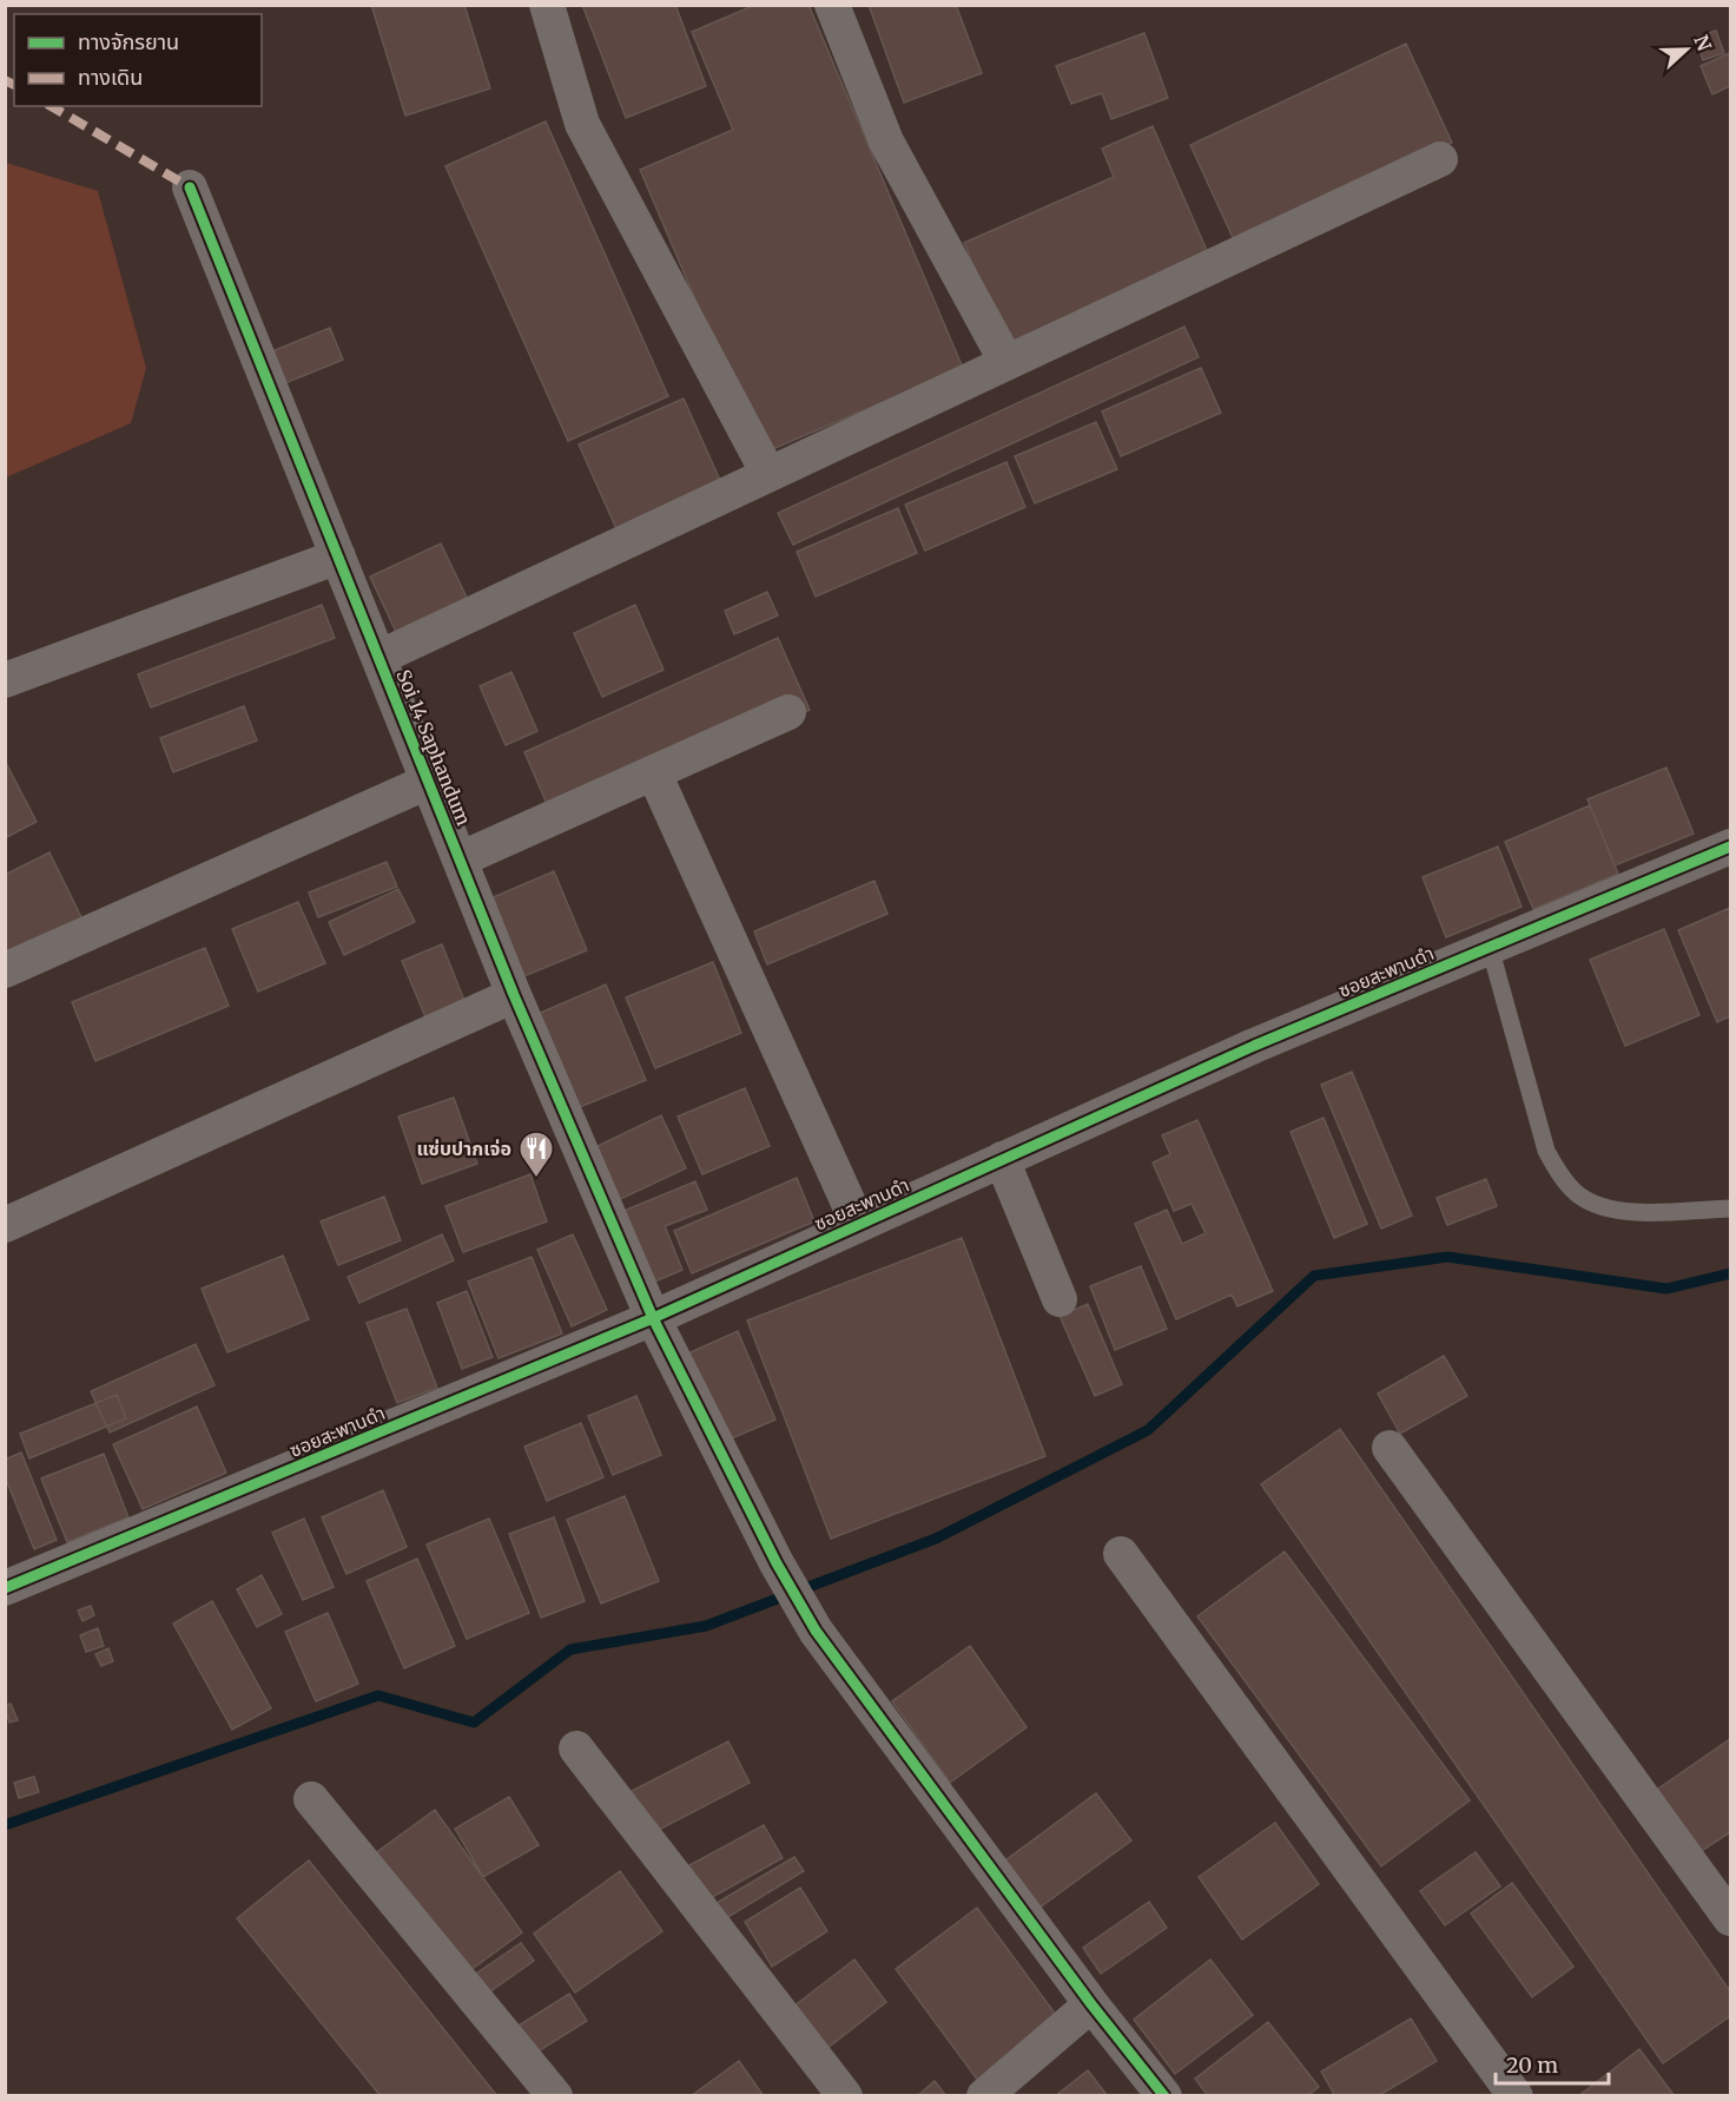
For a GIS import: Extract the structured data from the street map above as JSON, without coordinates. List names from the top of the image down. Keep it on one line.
{"streets":{"street":["Soi 14 Saphandum","ซอยสะพานดำ"]},"crossings":[["Soi 14 Saphandum","ซอยสะพานดำ"]],"places":{"restaurant":["แซ่บปากเจ่อ"]},"legend":["ทางจักรยาน","ทางเดิน"],"scale_bar":"20 m","north":"right"}
